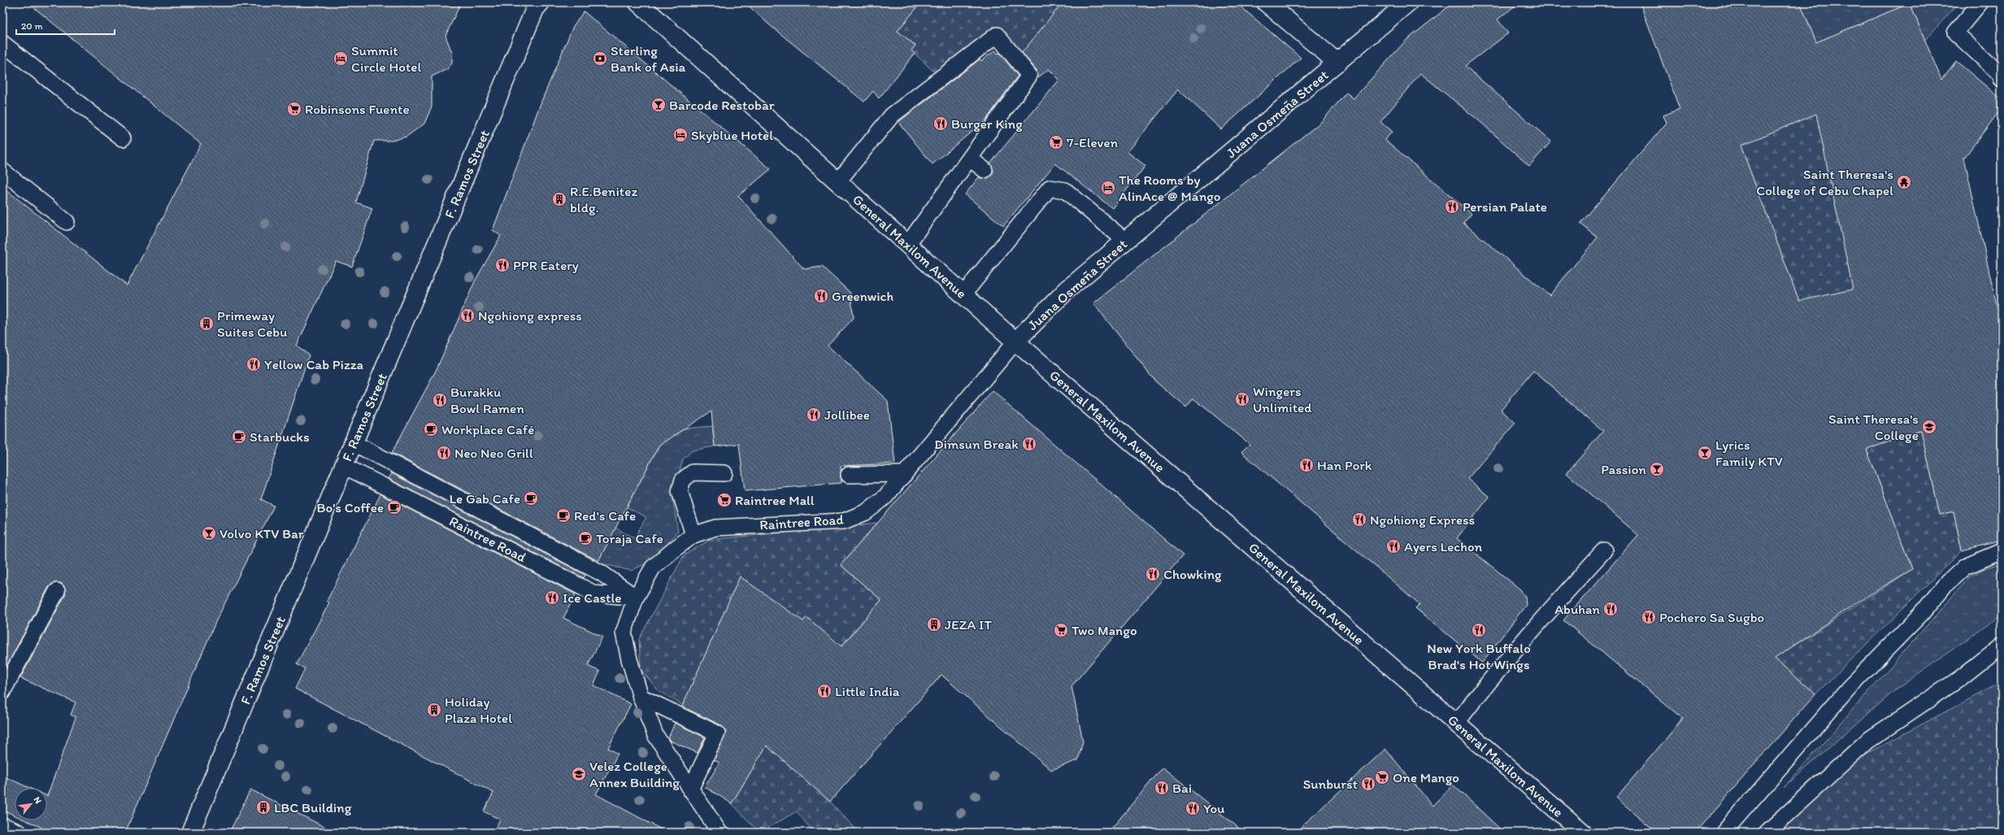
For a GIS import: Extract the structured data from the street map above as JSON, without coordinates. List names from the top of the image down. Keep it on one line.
{"streets":{"street":["Juana Osmeña Street","F. Ramos Street","General Maxilom Avenue"],"lane":["Raintree Road"]},"crossings":[["Juana Osmeña Street","General Maxilom Avenue"],["Juana Osmeña Street","Raintree Road"],["F. Ramos Street","Raintree Road"],["General Maxilom Avenue","Raintree Road"]],"places":{"hotel":["Summit Circle Hotel","Skyblue Hotel","The Rooms by AlinAce @ Mango"],"bank":["Sterling Bank of Asia"],"bar":["Barcode Restobar","Lyrics Family KTV","Passion","Volvo KTV Bar"],"supermarket":["Robinsons Fuente","7-Eleven","Raintree Mall","Two Mango","One Mango"],"restaurant":["Burger King","Persian Palate","PPR Eatery","Greenwich","Ngohiong express","Yellow Cab Pizza","Wingers Unlimited","Burakku Bowl Ramen","Jollibee","Dimsun Break","Neo Neo Grill","Han Pork","Ngohiong Express","Ayers Lechon","Chowking","Ice Castle","Abuhan","Pochero Sa Sugbo","New York Buffalo Brad's Hot Wings","Little India","Sunburst","Bai","You"],"temple":["Saint Theresa's College of Cebu Chapel"],"building":["R.E.Benitez bldg.","Primeway Suites Cebu","JEZA IT","Holiday Plaza Hotel","LBC Building"],"school or university":["Saint Theresa's College","Velez College Annex Building"],"cafe":["Workplace Café","Starbucks","Le Gab Cafe","Bo's Coffee","Red's Cafe","Toraja Cafe"]},"scale_bar":"20 m","north":"top right"}
